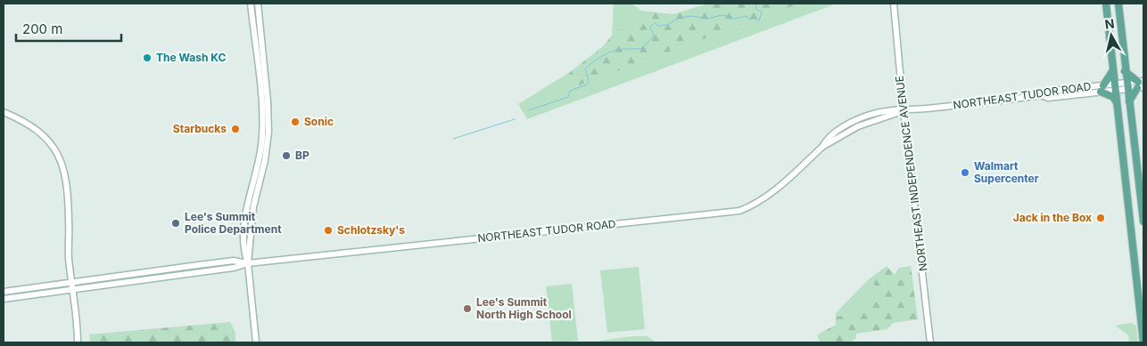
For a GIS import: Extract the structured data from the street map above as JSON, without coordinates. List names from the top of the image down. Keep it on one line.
{"streets":{"street":["NORTHEAST TUDOR ROAD","NORTHEAST INDEPENDENCE AVENUE"]},"crossings":[["NORTHEAST TUDOR ROAD","NORTHEAST INDEPENDENCE AVENUE"]],"places":["The Wash KC","Sonic","Starbucks","BP","Walmart Supercenter","Jack in the Box","Lee's Summit Police Department","Schlotzsky's","Lee's Summit North High School"],"scale_bar":"200 m","north":"top"}
